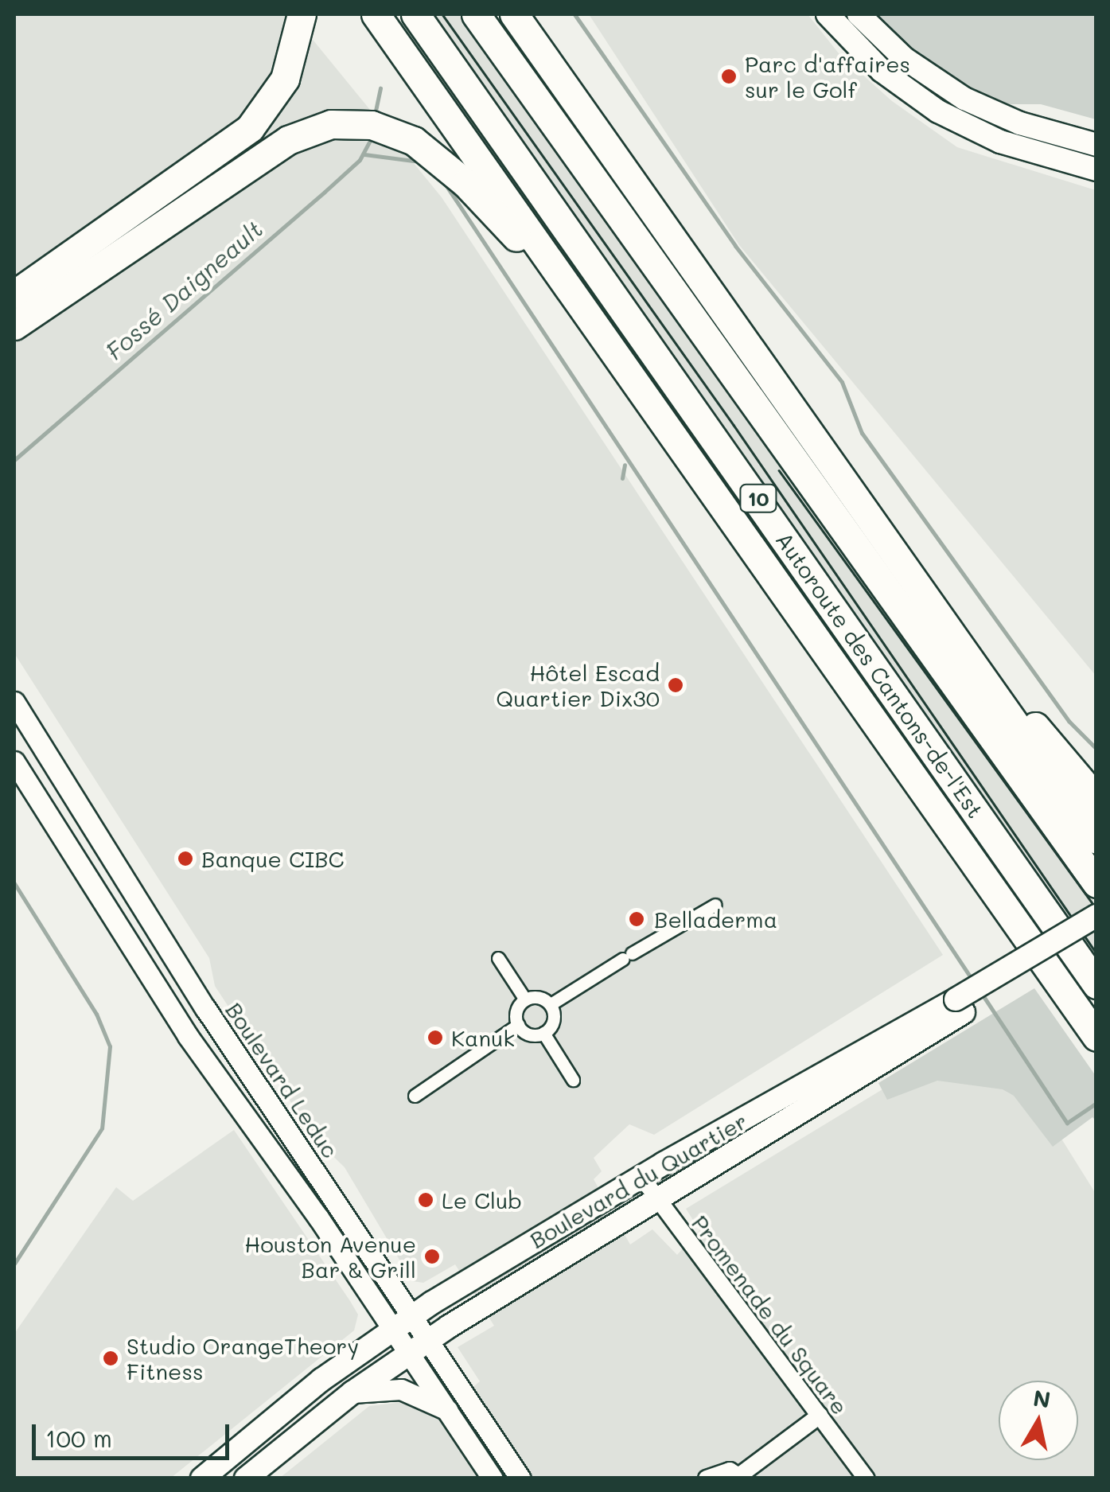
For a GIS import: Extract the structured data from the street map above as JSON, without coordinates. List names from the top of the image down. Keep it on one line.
{"streets":{"highway":["10","Autoroute des Cantons-de-l'Est"],"main road":["Boulevard du Quartier"],"street":["Boulevard Leduc","Promenade du Square"]},"crossings":[["Boulevard Leduc","Boulevard du Quartier"],["Boulevard du Quartier","Promenade du Square"]],"water":["Fossé Daigneault"],"places":["Parc d'affaires sur le Golf","Hôtel Escad Quartier Dix30","Banque CIBC","Belladerma","Kanuk","Le Club","Houston Avenue Bar & Grill","Studio OrangeTheory Fitness"],"scale_bar":"100 m","north":"top"}
